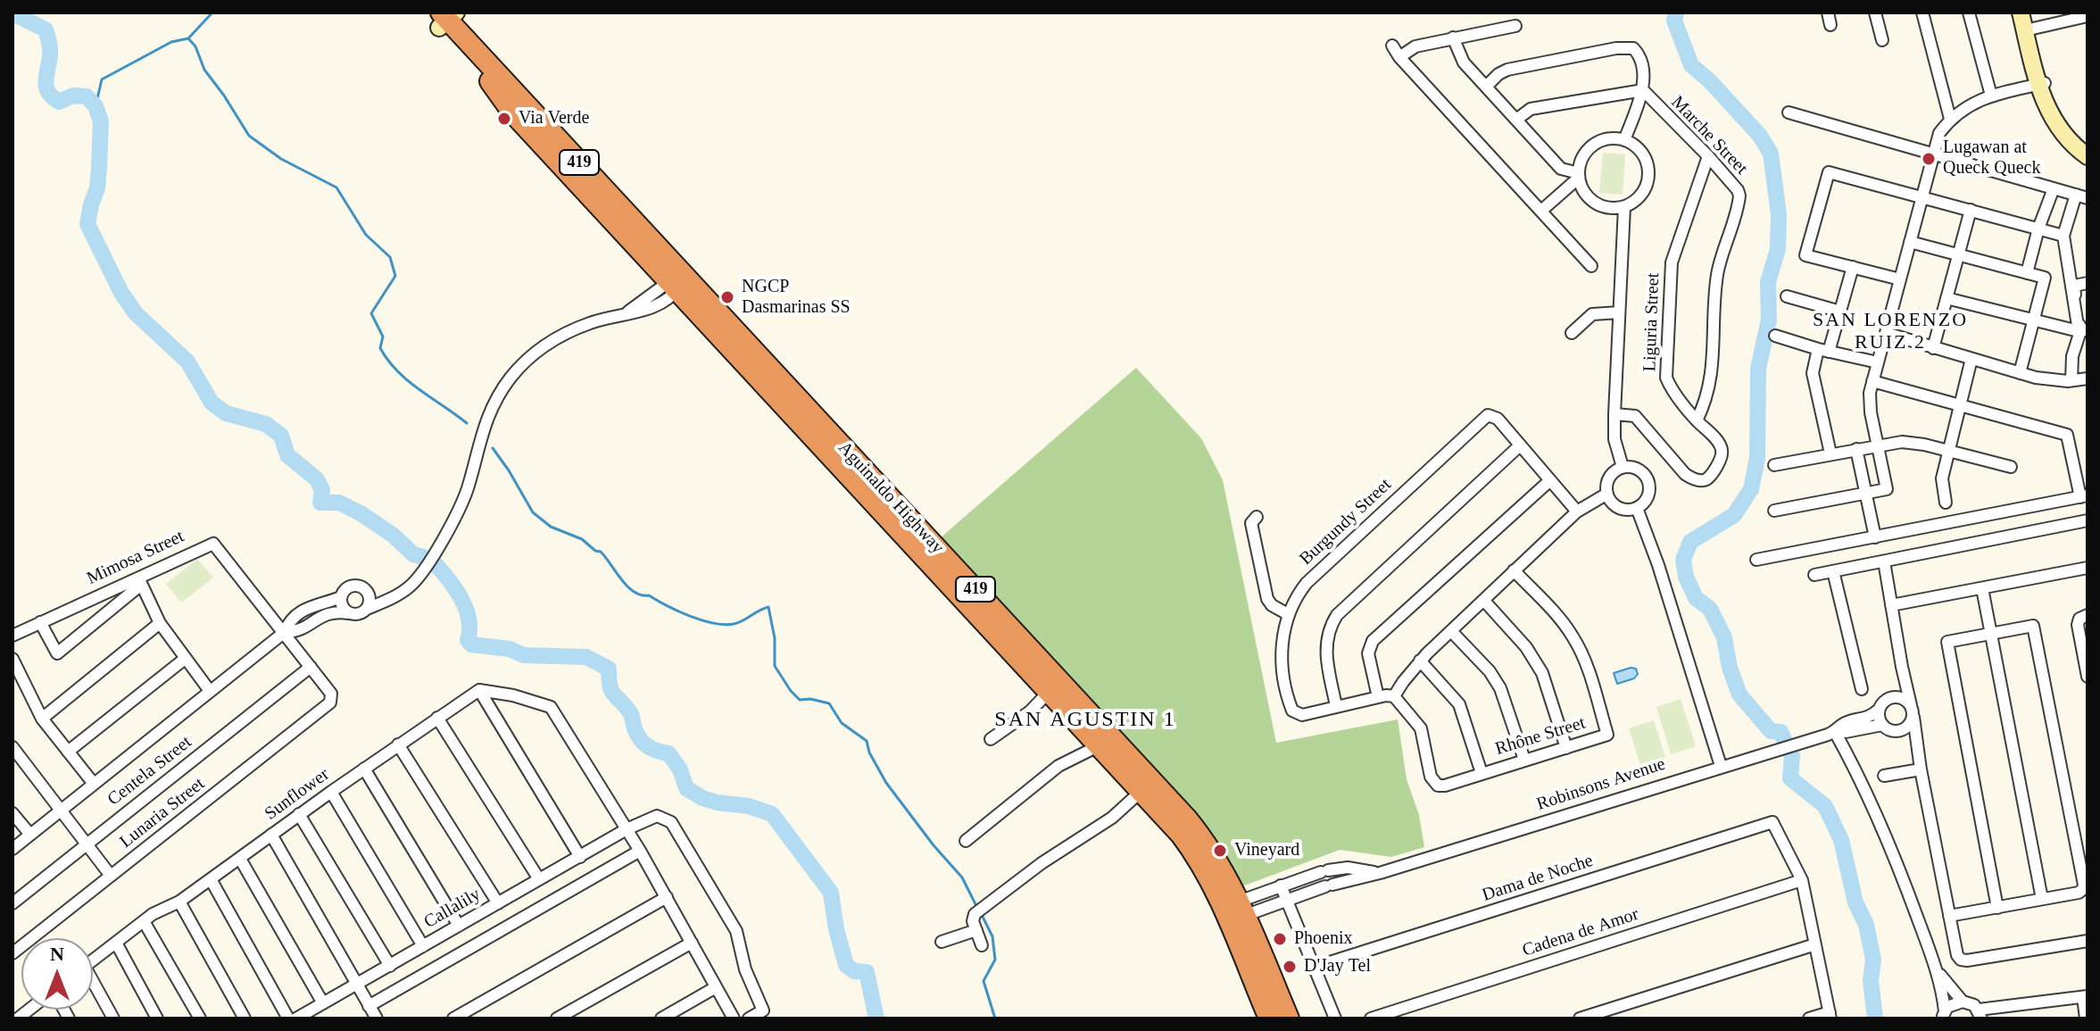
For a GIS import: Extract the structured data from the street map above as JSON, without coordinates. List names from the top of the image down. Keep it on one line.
{"streets":{"highway":["419","Aguinaldo Highway"],"street":["Marche Street","Liguria Street","Burgundy Street","Mimosa Street","Rhône Street","Centela Street","Robinsons Avenue","Sunflower","Lunaria Street","Dama de Noche","Callalily","Cadena de Amor"]},"crossings":[["Marche Street","Liguria Street"],["Aguinaldo Highway","Robinsons Avenue"],["Burgundy Street","Rhône Street"],["Mimosa Street","Centela Street"],["Mimosa Street","Lunaria Street"],["Dama de Noche","Cadena de Amor"]],"districts":["SAN LORENZO RUIZ 2","SAN AGUSTIN 1"],"places":["Via Verde","Lugawan at Queck Queck","NGCP Dasmarinas SS","Vineyard","Phoenix","D'Jay Tel"],"north":"top"}
